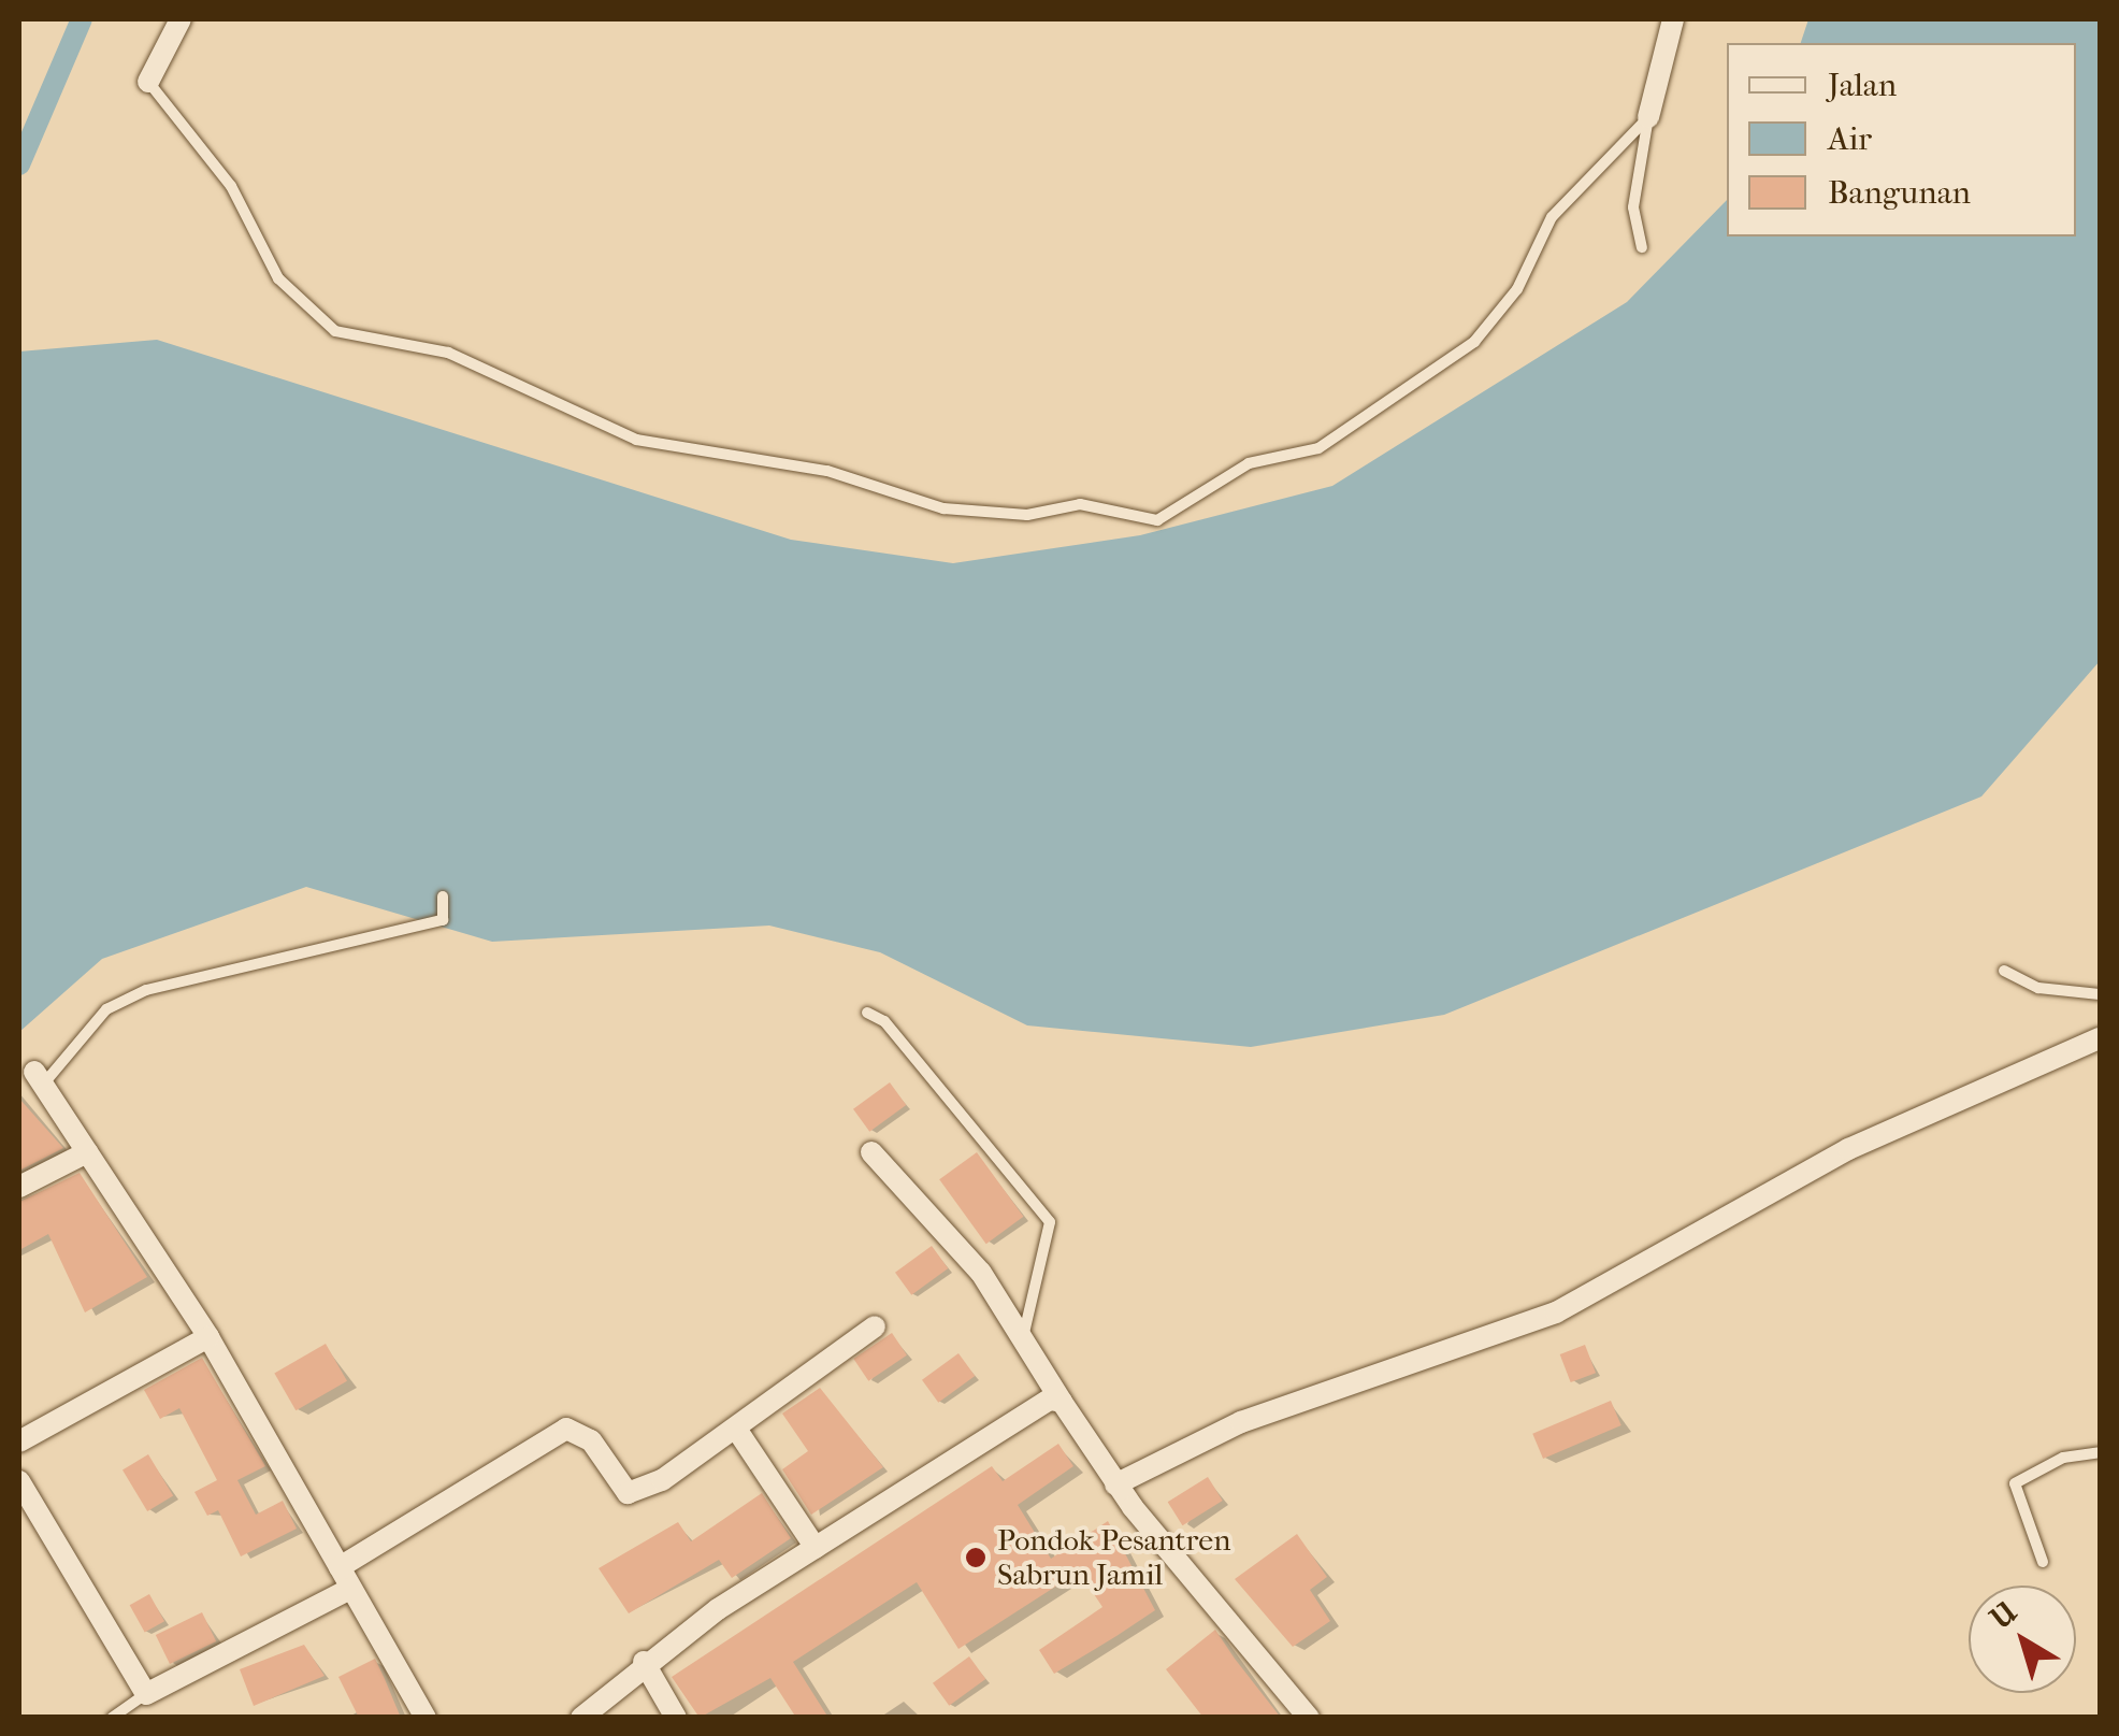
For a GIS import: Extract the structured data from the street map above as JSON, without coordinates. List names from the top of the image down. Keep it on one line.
{"places":["Pondok Pesantren Sabrun Jamil"],"legend":["Jalan","Air","Bangunan"],"north":"top left"}
